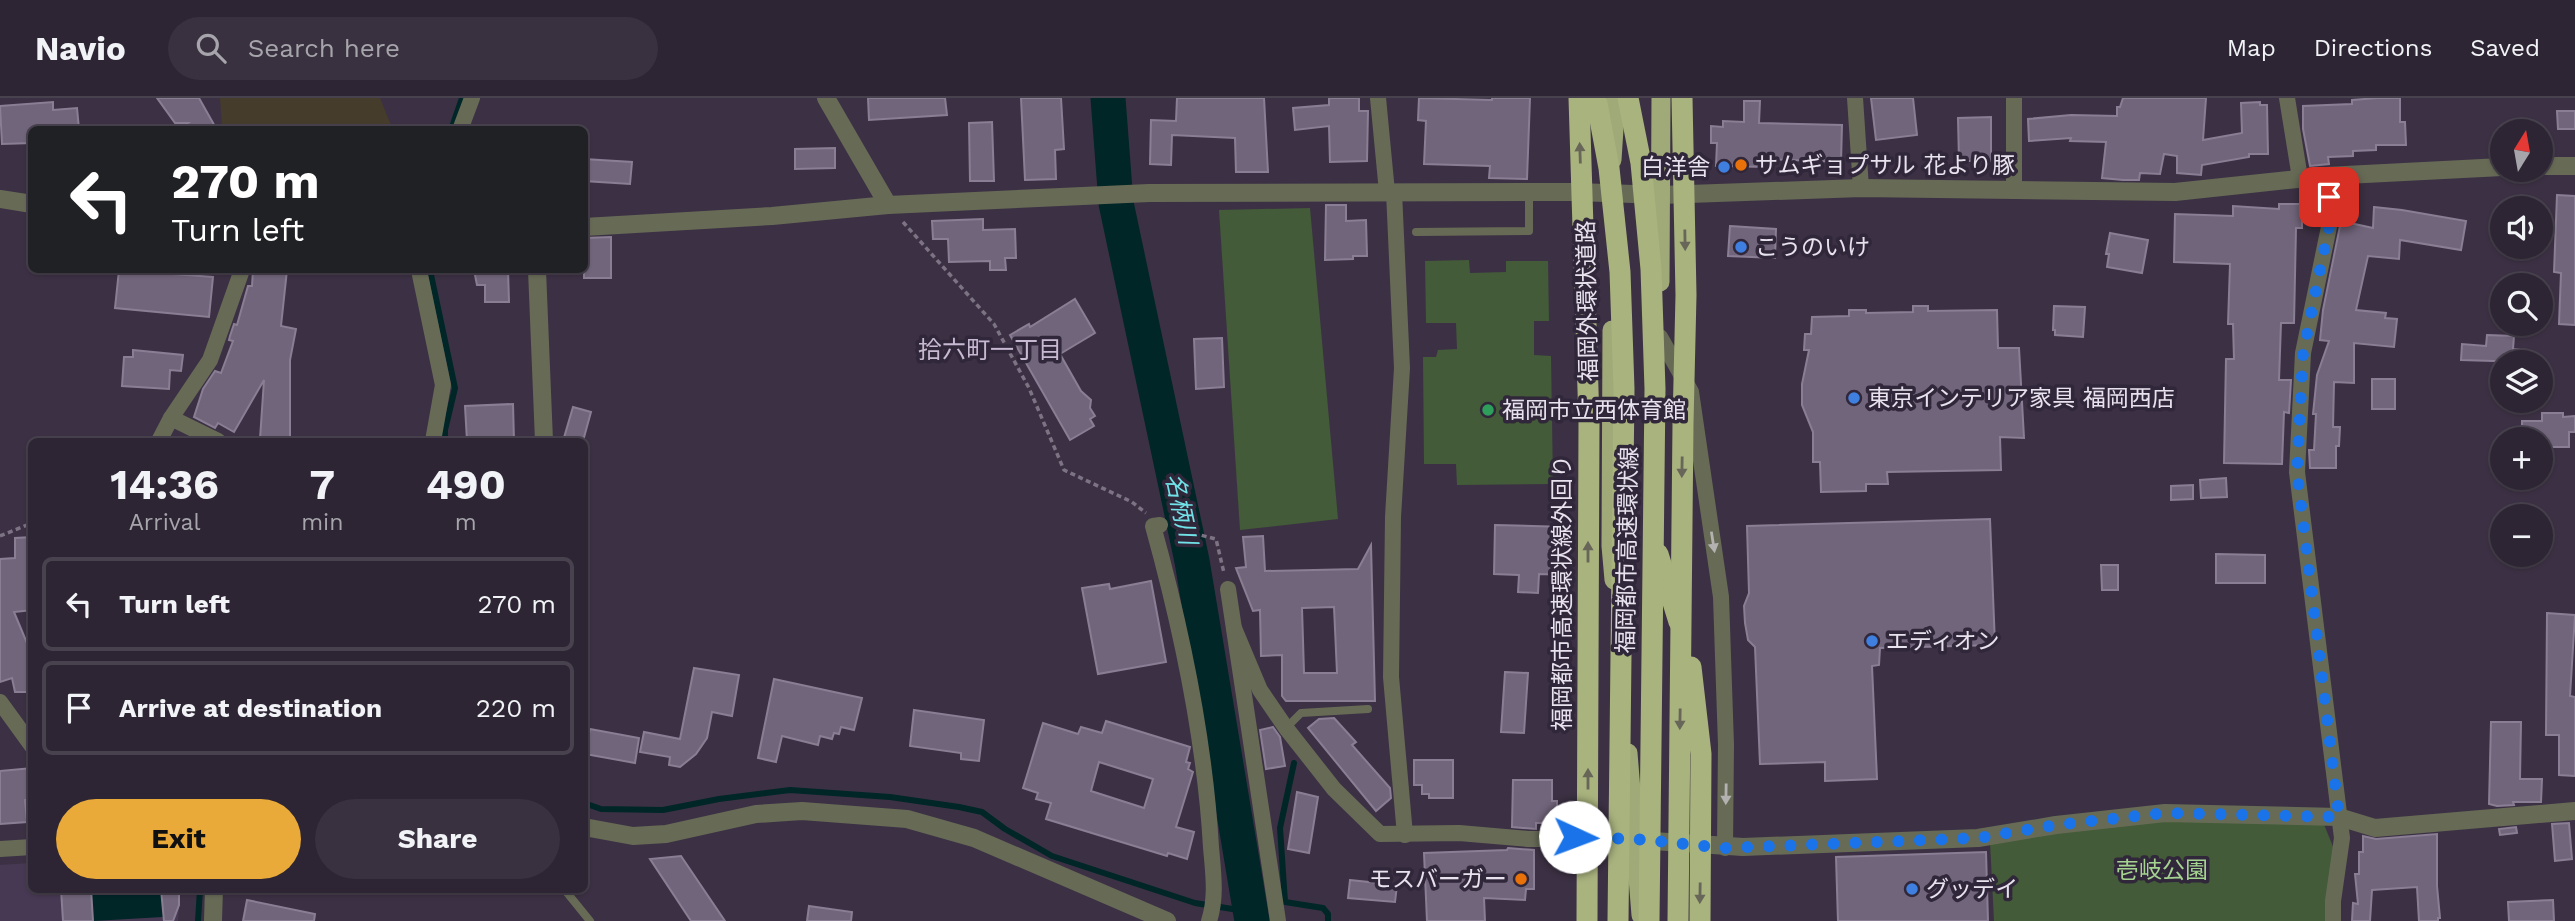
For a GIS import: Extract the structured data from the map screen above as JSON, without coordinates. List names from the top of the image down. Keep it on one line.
{"streets":{"highway":["福岡外環状道路","福岡都市高速環状線","福岡都市高速環状線外回り"]},"districts":["拾六町一丁目"],"water":["名柄川"],"parks":["壱岐公園"],"places":["サムギョプサル 花より豚","白洋舎","こうのいけ","東京インテリア家具 福岡西店","福岡市立西体育館","エディオン","モスバーガー","グッデイ"],"north":"top","page":{"header":"Navio","search":"Search here","nav":["Map","Directions","Saved"],"map_buttons":["+","−"],"turn":["270 m","Turn left"],"eta":["14:36","Arrival","7","min","490","m"],"list":[{"name":"Turn left","value":"270 m"},{"name":"Arrive at destination","value":"220 m"}],"buttons":["Exit","Share"]}}
